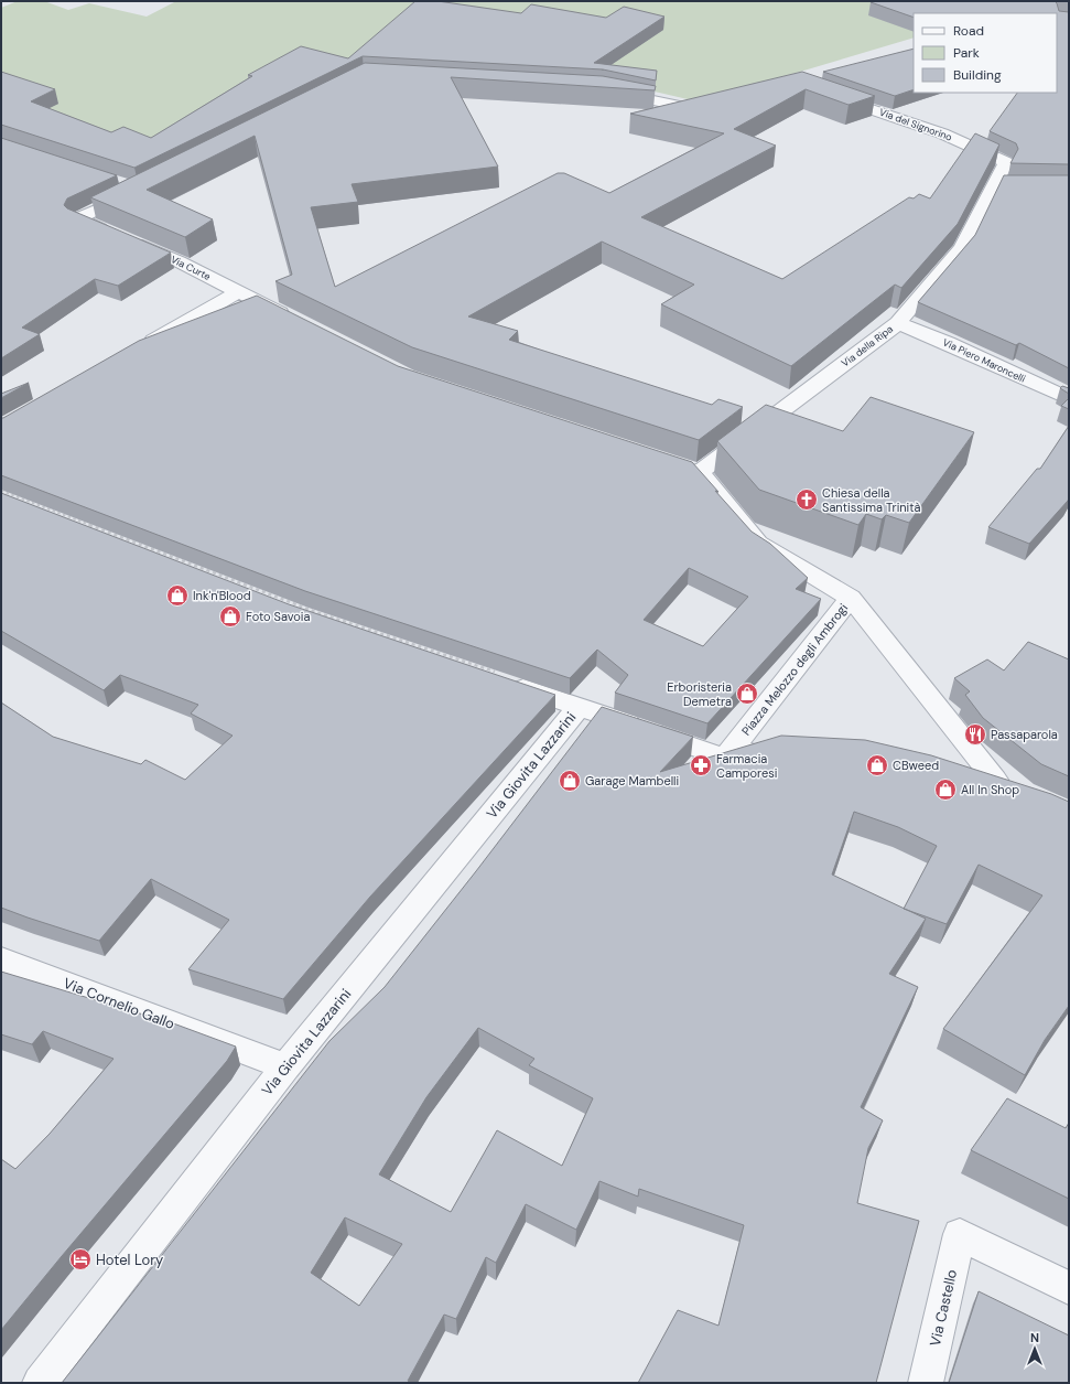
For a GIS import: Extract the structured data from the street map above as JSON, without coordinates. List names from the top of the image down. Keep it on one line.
{"streets":{"street":["Via del Signorino","Via Curte","Via della Ripa","Via Piero Maroncelli","Piazza Melozzo degli Ambrogi","Via Giovita Lazzarini","Via Cornelio Gallo","Via Castello"]},"crossings":[["Via del Signorino","Via della Ripa"],["Via della Ripa","Via Piero Maroncelli"],["Via della Ripa","Piazza Melozzo degli Ambrogi"],["Via Giovita Lazzarini","Via Cornelio Gallo"]],"places":{"church":["Chiesa della Santissima Trinità"],"shop":["Ink'n'Blood","Foto Savoia","Erboristeria Demetra","CBweed","Garage Mambelli","All In Shop"],"restaurant":["Passaparola"],"pharmacy":["Farmacia Camporesi"],"hotel":["Hotel Lory"]},"legend":["Road","Park","Building"],"north":"top"}
